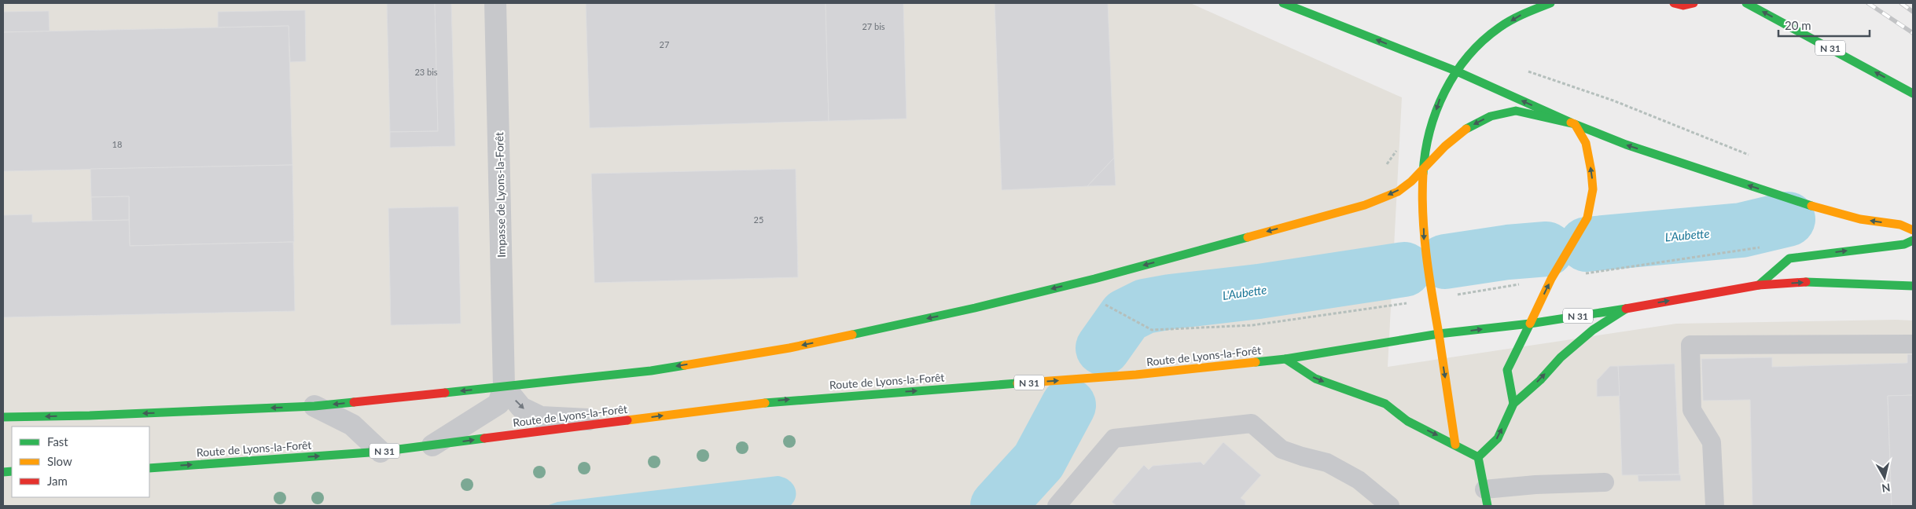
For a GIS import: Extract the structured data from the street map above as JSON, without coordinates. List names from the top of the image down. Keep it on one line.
{"streets":{"main road":["N 31","Route de Lyons-la-Forêt"],"street":["Impasse de Lyons-la-Forêt"]},"crossings":[["N 31","Route de Lyons-la-Forêt"]],"water":["L'Aubette"],"house_numbers":["27 bis","27","23 bis","18","25"],"legend":["Fast","Slow","Jam"],"scale_bar":"20 m","north":"bottom"}
